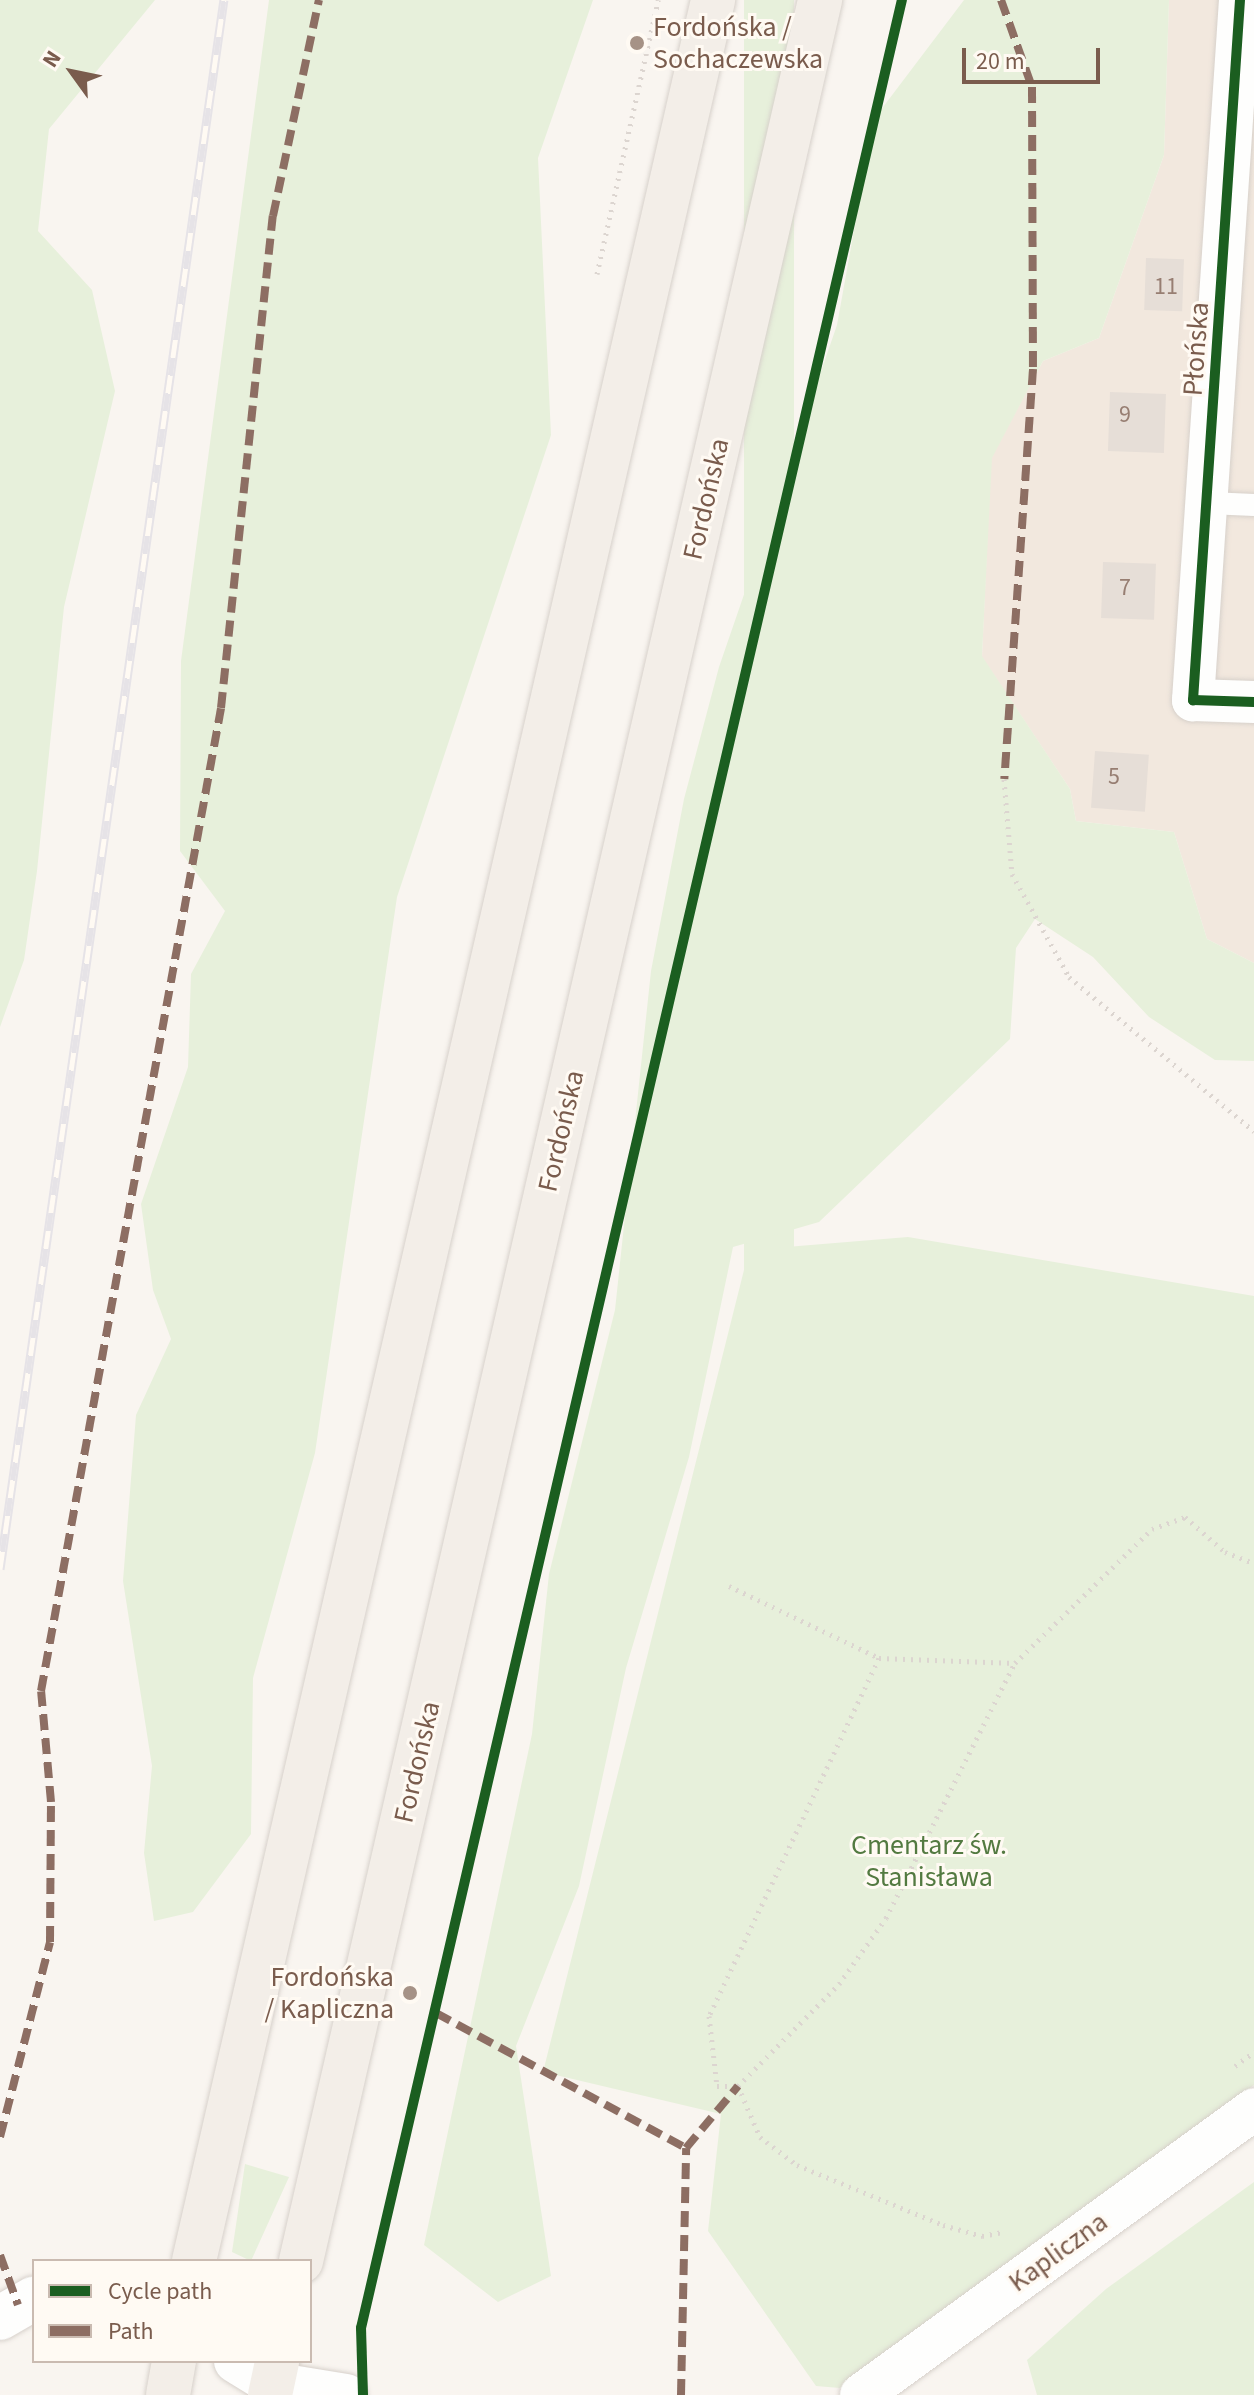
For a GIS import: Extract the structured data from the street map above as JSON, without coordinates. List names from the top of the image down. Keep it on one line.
{"streets":{"main road":["Fordońska"],"street":["Płońska","Kapliczna"]},"parks":["Cmentarz św. Stanisława"],"places":["Fordońska / Sochaczewska","Fordońska / Kapliczna"],"house_numbers":["11","9","7","5"],"legend":["Cycle path","Path"],"scale_bar":"20 m","north":"top left"}
